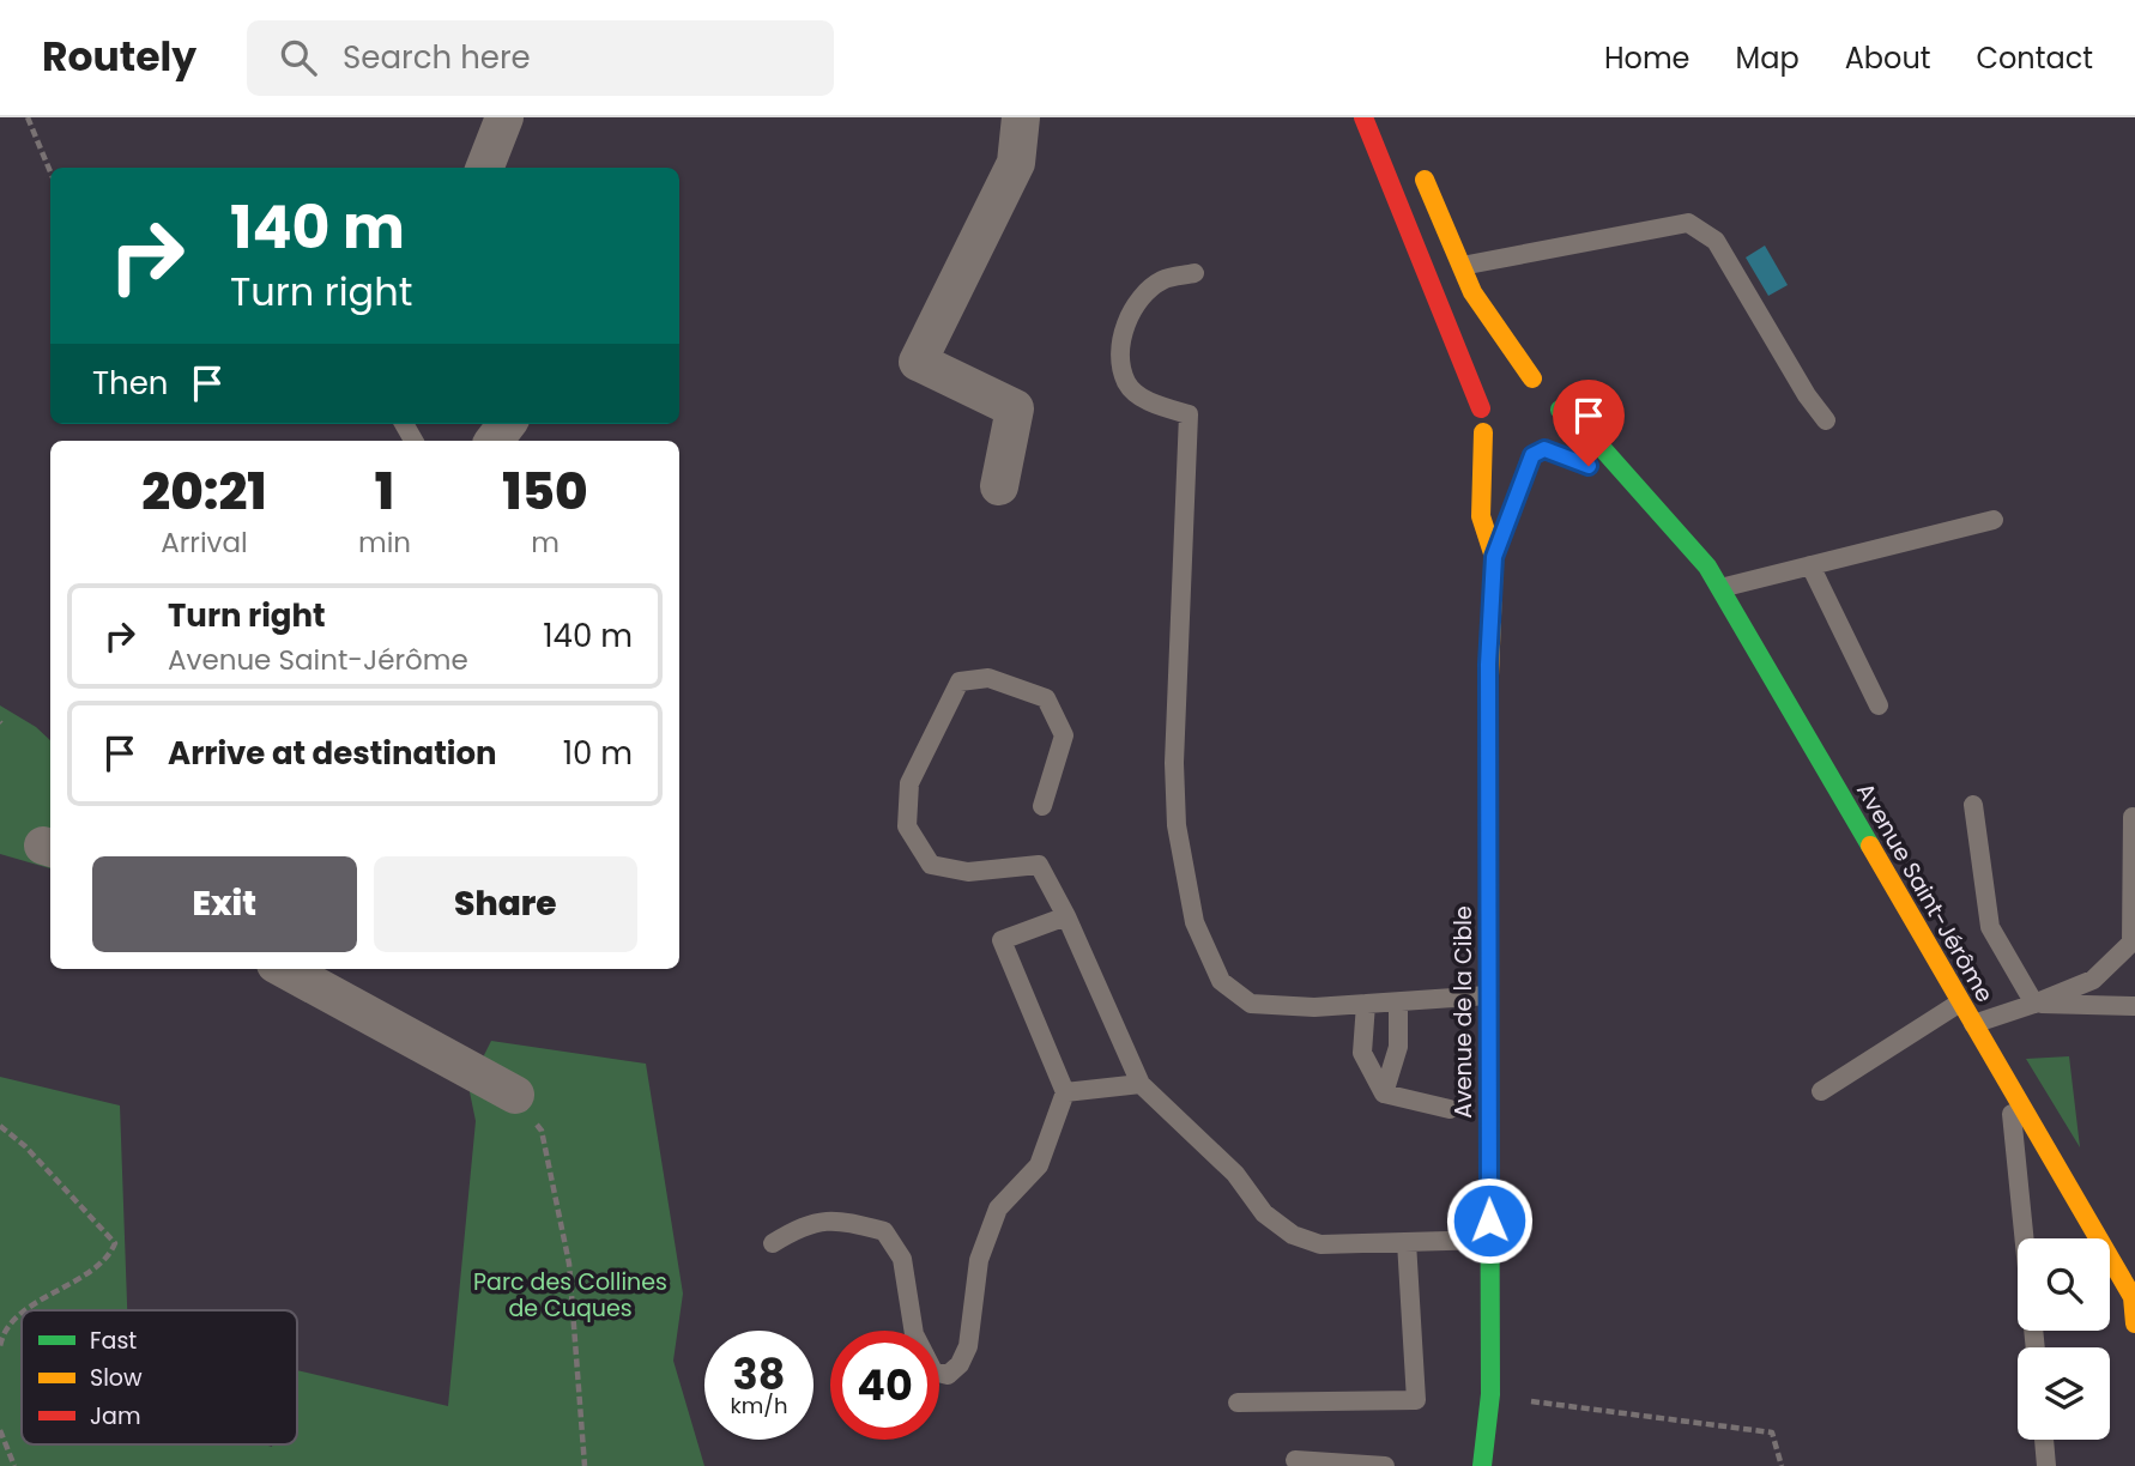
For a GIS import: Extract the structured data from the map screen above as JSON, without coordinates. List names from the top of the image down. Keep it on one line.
{"streets":{"street":["Avenue Saint-Jérôme","Avenue de la Cible"]},"crossings":[["Avenue Saint-Jérôme","Avenue de la Cible"]],"parks":["Parc des Collines de Cuques"],"legend":["Fast","Slow","Jam"],"page":{"header":"Routely","search":"Search here","nav":["Home","Map","About","Contact"],"turn":["140 m","Turn right"],"then":"Then","eta":["20:21","Arrival","1","min","150","m"],"list":[{"name":"Turn right","note":"Avenue Saint-Jérôme","value":"140 m"},{"name":"Arrive at destination","value":"10 m"}],"buttons":["Exit","Share"],"speed":"38 km/h","limit":"40"}}
